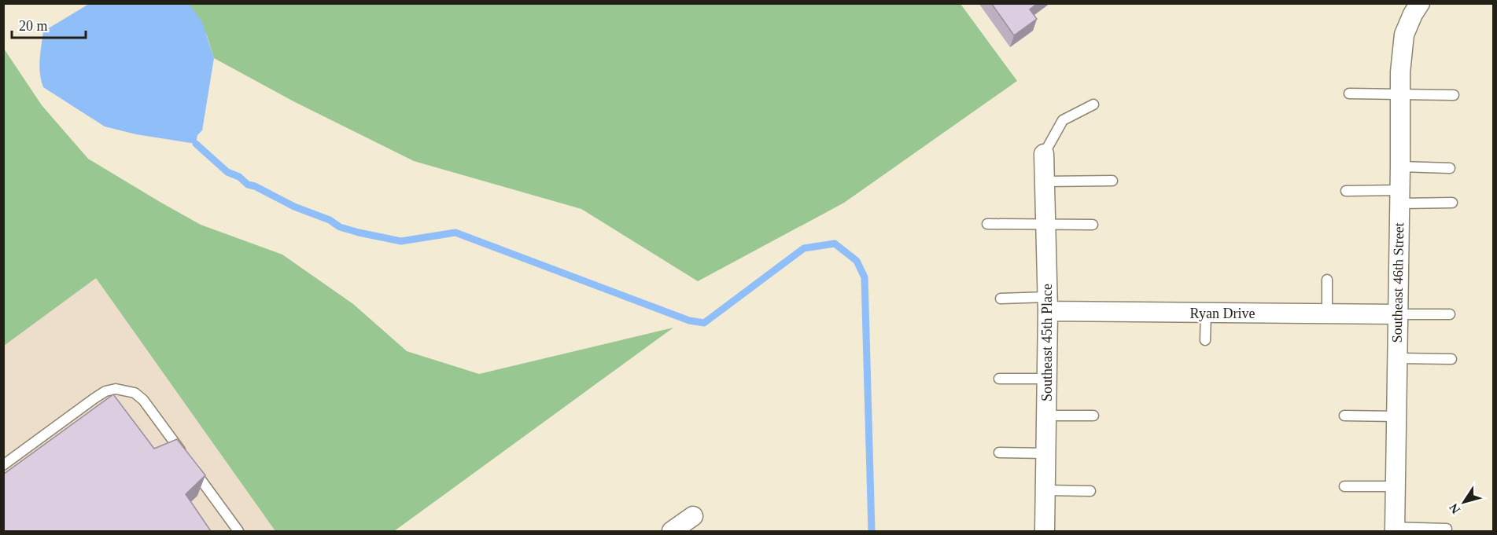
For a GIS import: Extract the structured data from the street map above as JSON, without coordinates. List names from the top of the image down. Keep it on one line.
{"streets":{"street":["Southeast 46th Street","Ryan Drive","Southeast 45th Place"]},"crossings":[["Southeast 46th Street","Ryan Drive"],["Ryan Drive","Southeast 45th Place"]],"scale_bar":"20 m","north":"bottom left"}
